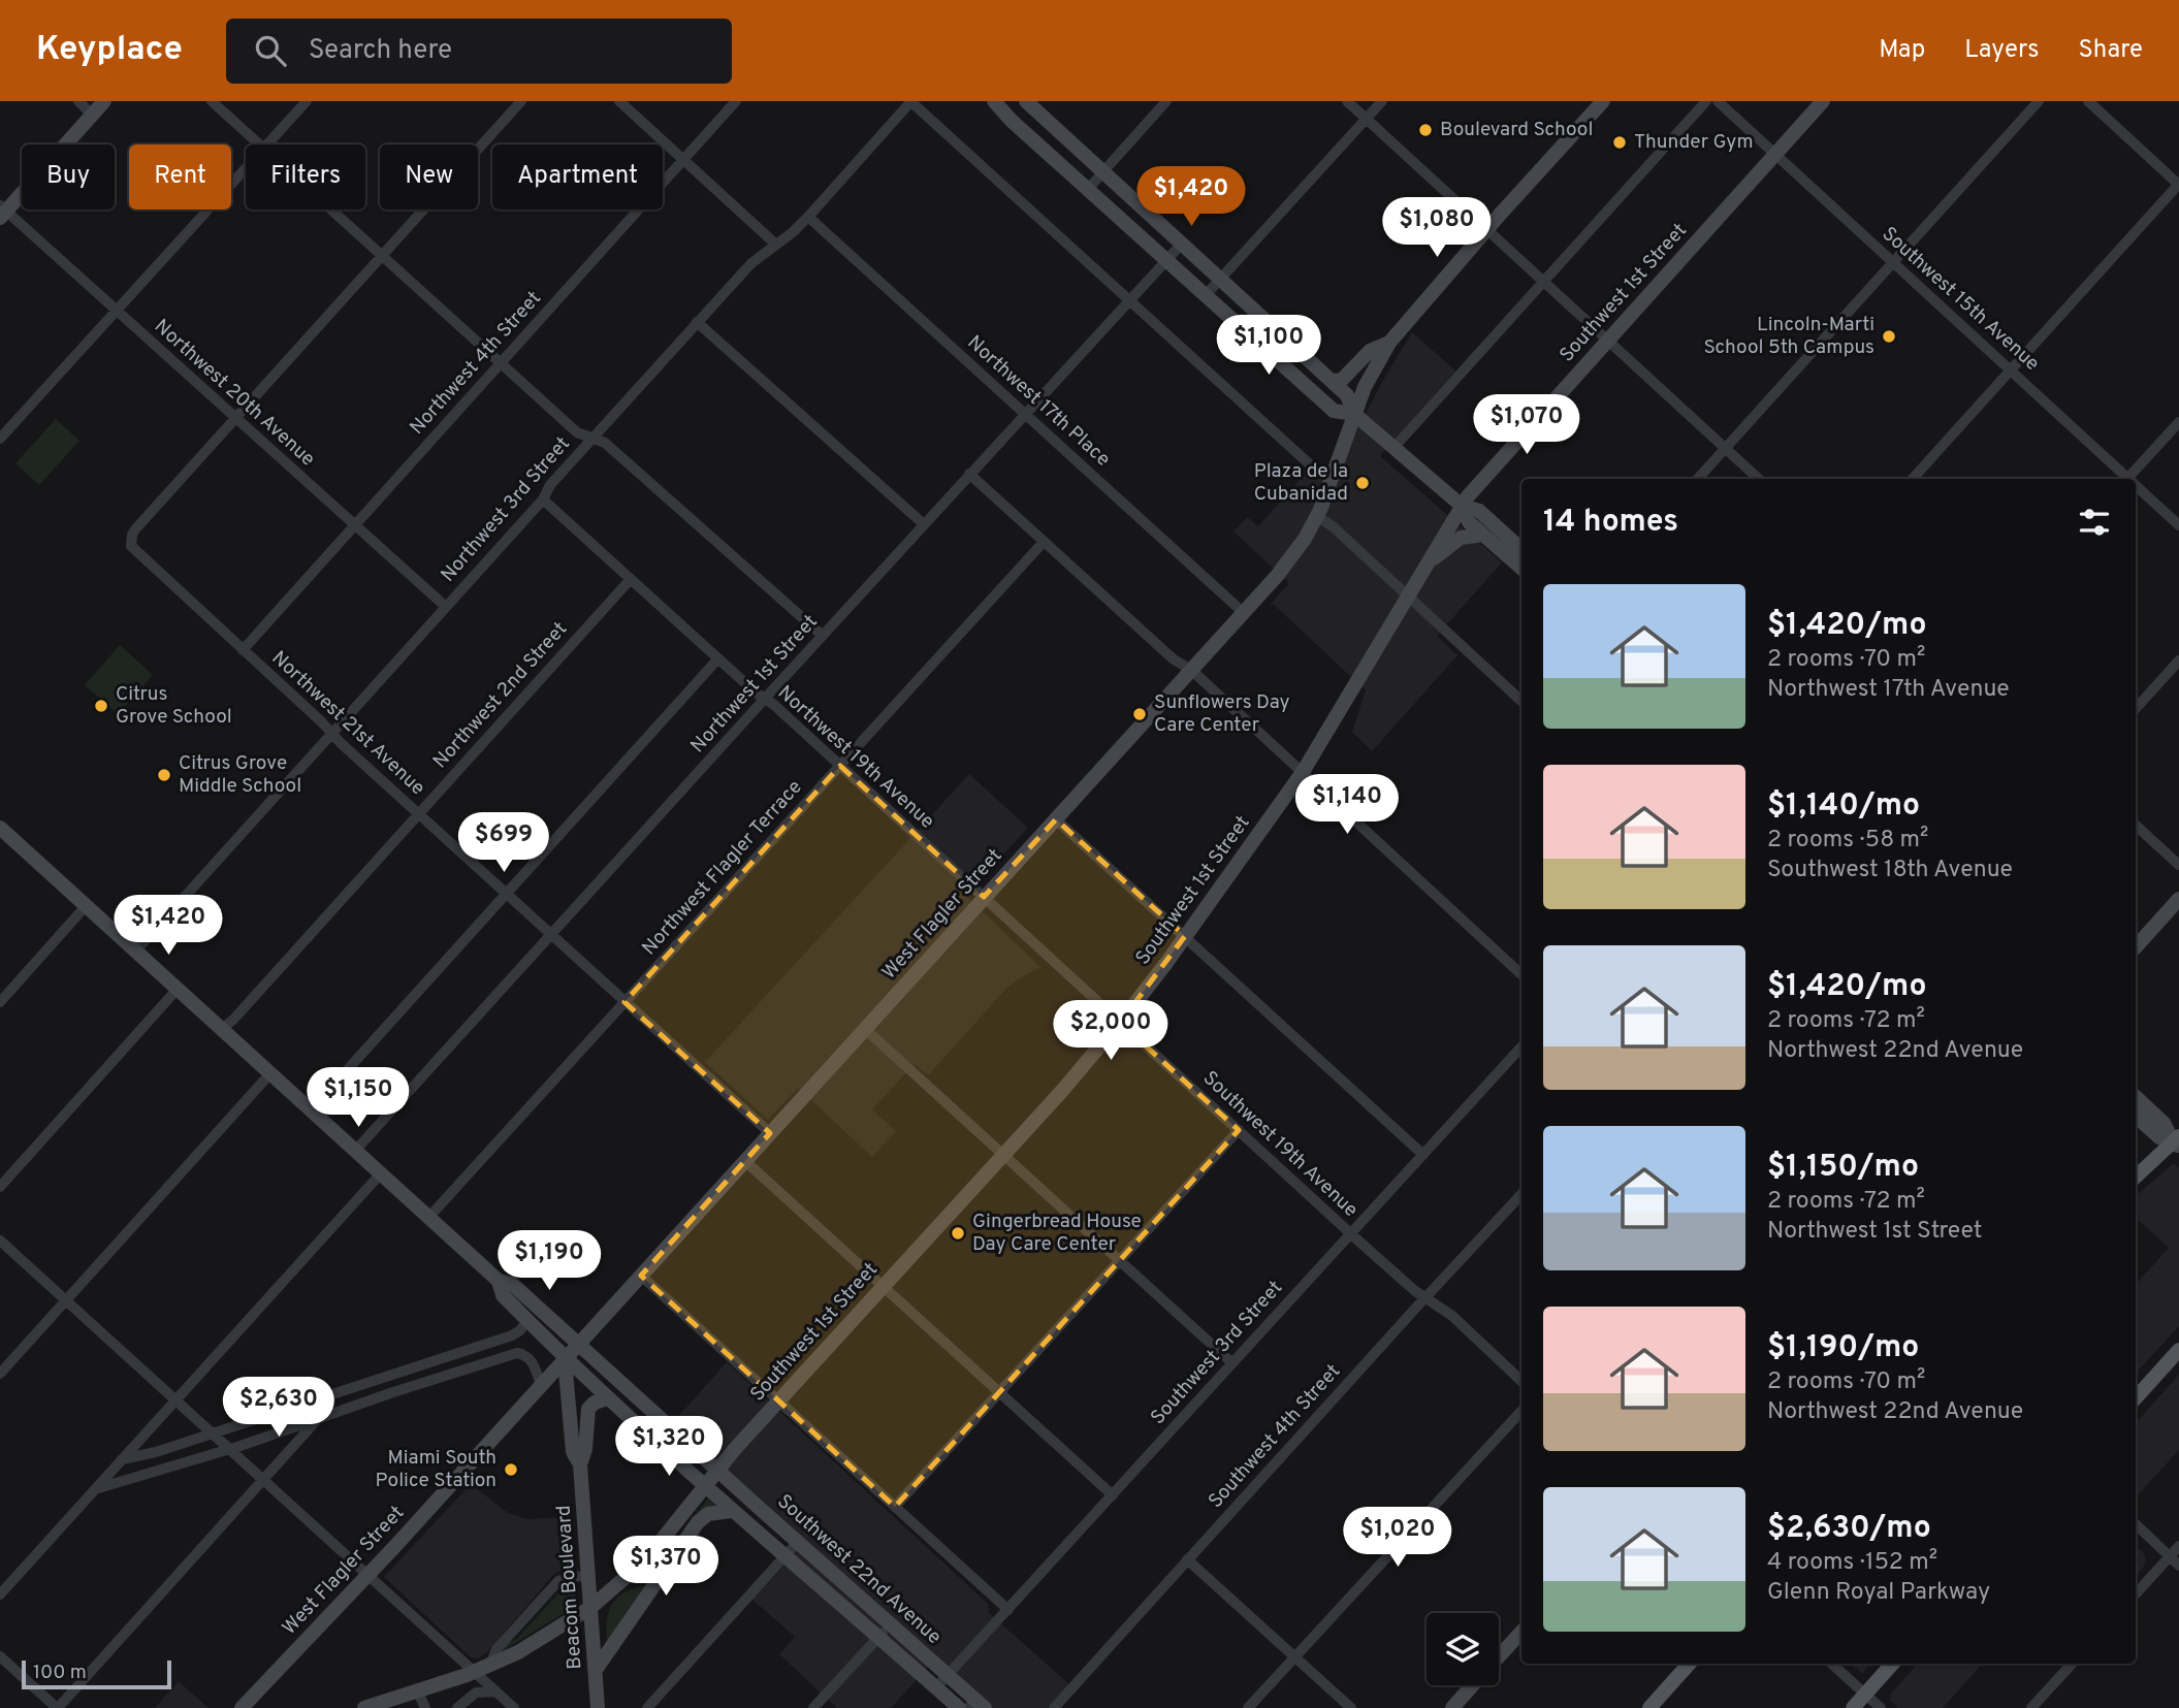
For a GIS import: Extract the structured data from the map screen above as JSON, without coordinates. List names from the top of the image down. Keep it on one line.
{"streets":{"main road":["Southwest 1st Street","West Flagler Street","Southwest 22nd Avenue","Beacom Boulevard"],"street":["Southwest 15th Avenue","Northwest 4th Street","Northwest 20th Avenue","Northwest 17th Place","Northwest 3rd Street","Northwest 1st Street","Northwest 2nd Street","Northwest 21st Avenue","Northwest 19th Avenue","Northwest Flagler Terrace","Southwest 19th Avenue","Southwest 3rd Street","Southwest 4th Street"]},"crossings":[["Southwest 1st Street","Southwest 15th Avenue"],["Southwest 1st Street","Southwest 19th Avenue"],["Southwest 1st Street","Southwest 22nd Avenue"],["Southwest 1st Street","Beacom Boulevard"],["Northwest 4th Street","Northwest 20th Avenue"],["Northwest 4th Street","Northwest 21st Avenue"],["Northwest 20th Avenue","Northwest 3rd Street"],["Northwest 20th Avenue","Northwest 21st Avenue"],["Northwest 17th Place","Northwest 3rd Street"],["Northwest 17th Place","Northwest 1st Street"],["Northwest 17th Place","West Flagler Street"],["Northwest 3rd Street","Northwest 21st Avenue"],["Northwest 3rd Street","Northwest 19th Avenue"],["Northwest 1st Street","Northwest 21st Avenue"],["Northwest 1st Street","Northwest 19th Avenue"],["Northwest 2nd Street","Northwest 21st Avenue"],["Northwest 2nd Street","Northwest 19th Avenue"],["Northwest 21st Avenue","Northwest Flagler Terrace"],["Northwest 21st Avenue","West Flagler Street"],["Northwest 19th Avenue","Northwest Flagler Terrace"],["Northwest 19th Avenue","West Flagler Street"],["Northwest 19th Avenue","Southwest 19th Avenue"],["West Flagler Street","Southwest 19th Avenue"],["West Flagler Street","Southwest 22nd Avenue"],["West Flagler Street","Beacom Boulevard"],["Southwest 19th Avenue","Southwest 3rd Street"],["Southwest 19th Avenue","Southwest 4th Street"],["Southwest 3rd Street","Southwest 22nd Avenue"],["Southwest 22nd Avenue","Beacom Boulevard"]],"places":["Boulevard School","Thunder Gym","Lincoln-Marti School 5th Campus","Plaza de la Cubanidad","Citrus Grove School","Sunflowers Day Care Center","Citrus Grove Middle School","Gingerbread House Day Care Center","Miami South Police Station"],"scale_bar":"100 m","page":{"header":"Keyplace","search":"Search here","nav":["Map","Layers","Share"],"chip":["Buy","Rent","Filters","New","Apartment"],"price":["$1,420","$1,080","$1,100","$1,070","$1,140","$699","$1,420","$2,000","$1,150","$1,190","$2,630","$1,320","$1,020","$1,370"],"heading":"14 homes","list":[{"name":"$1,420/mo","note":"2 rooms · 70 m² · Northwest 17th Avenue"},{"name":"$1,140/mo","note":"2 rooms · 58 m² · Southwest 18th Avenue"},{"name":"$1,420/mo","note":"2 rooms · 72 m² · Northwest 22nd Avenue"},{"name":"$1,150/mo","note":"2 rooms · 72 m² · Northwest 1st Street"},{"name":"$1,190/mo","note":"2 rooms · 70 m² · Northwest 22nd Avenue"},{"name":"$2,630/mo","note":"4 rooms · 152 m² · Glenn Royal Parkway"}],"scale":"100 m"}}
